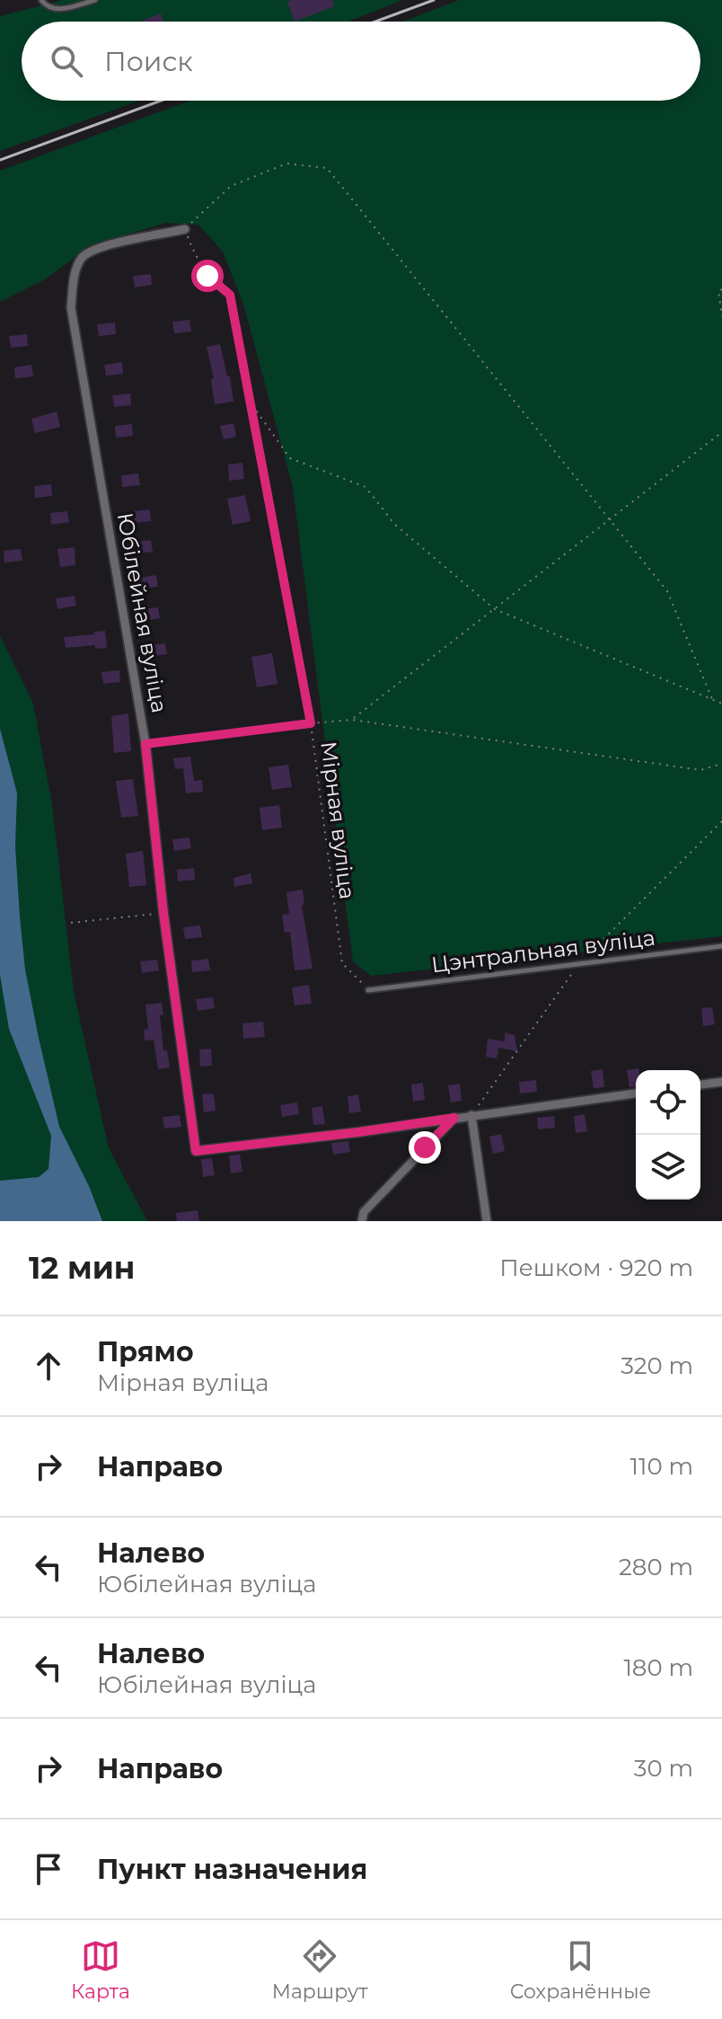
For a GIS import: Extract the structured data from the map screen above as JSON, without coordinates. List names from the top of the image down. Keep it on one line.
{"streets":{"street":["Юбілейная вуліца"],"lane":["Цэнтральная вуліца"],"path":["Мірная вуліца"]},"crossings":[["Юбілейная вуліца","Мірная вуліца"],["Мірная вуліца","Цэнтральная вуліца"]],"page":{"search":"Поиск","heading":["12 мин","Пешком · 920 m"],"list":[["Прямо","Мірная вуліца","320 m"],["Направо","110 m"],["Налево","Юбілейная вуліца","280 m"],["Налево","Юбілейная вуліца","180 m"],["Направо","30 m"],"Пункт назначения"],"nav":["Карта","Маршрут","Сохранённые"]}}
